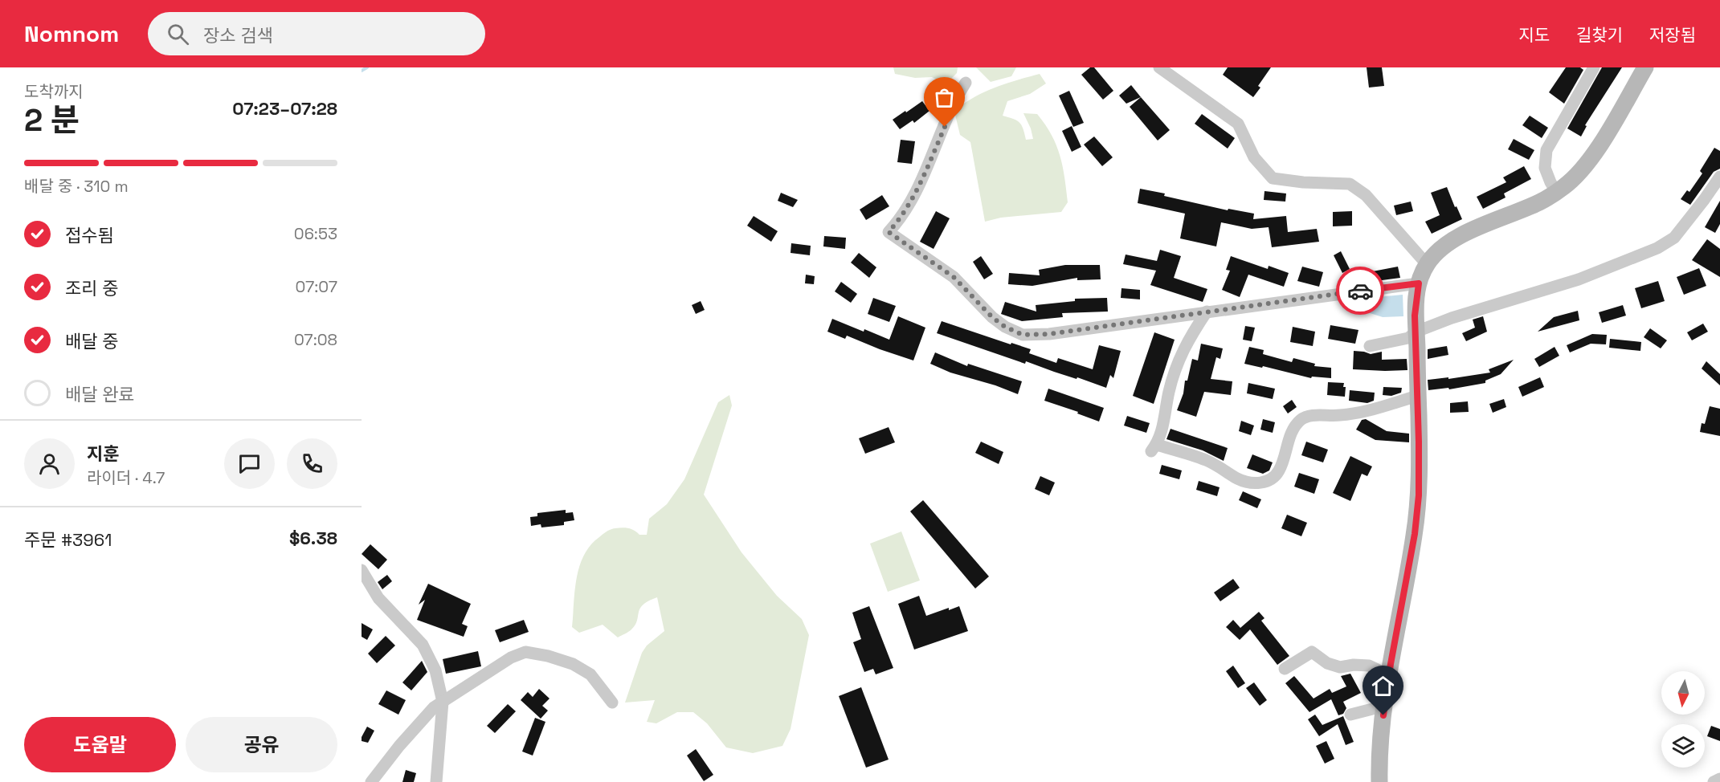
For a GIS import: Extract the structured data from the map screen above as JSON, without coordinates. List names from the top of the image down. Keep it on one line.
{"north":"bottom","page":{"header":"Nomnom","search":"장소 검색","nav":["지도","길찾기","저장됨"],"heading":["2 분","도착까지","07:23–07:28"],"panel":["지훈","라이더 · 4.7","주문 #3961","$6.38"],"bar":"배달 중 · 310 m","list":[["접수됨","06:53"],["조리 중","07:07"],["배달 중","07:08"],"배달 완료"],"buttons":["도움말","공유"]}}
